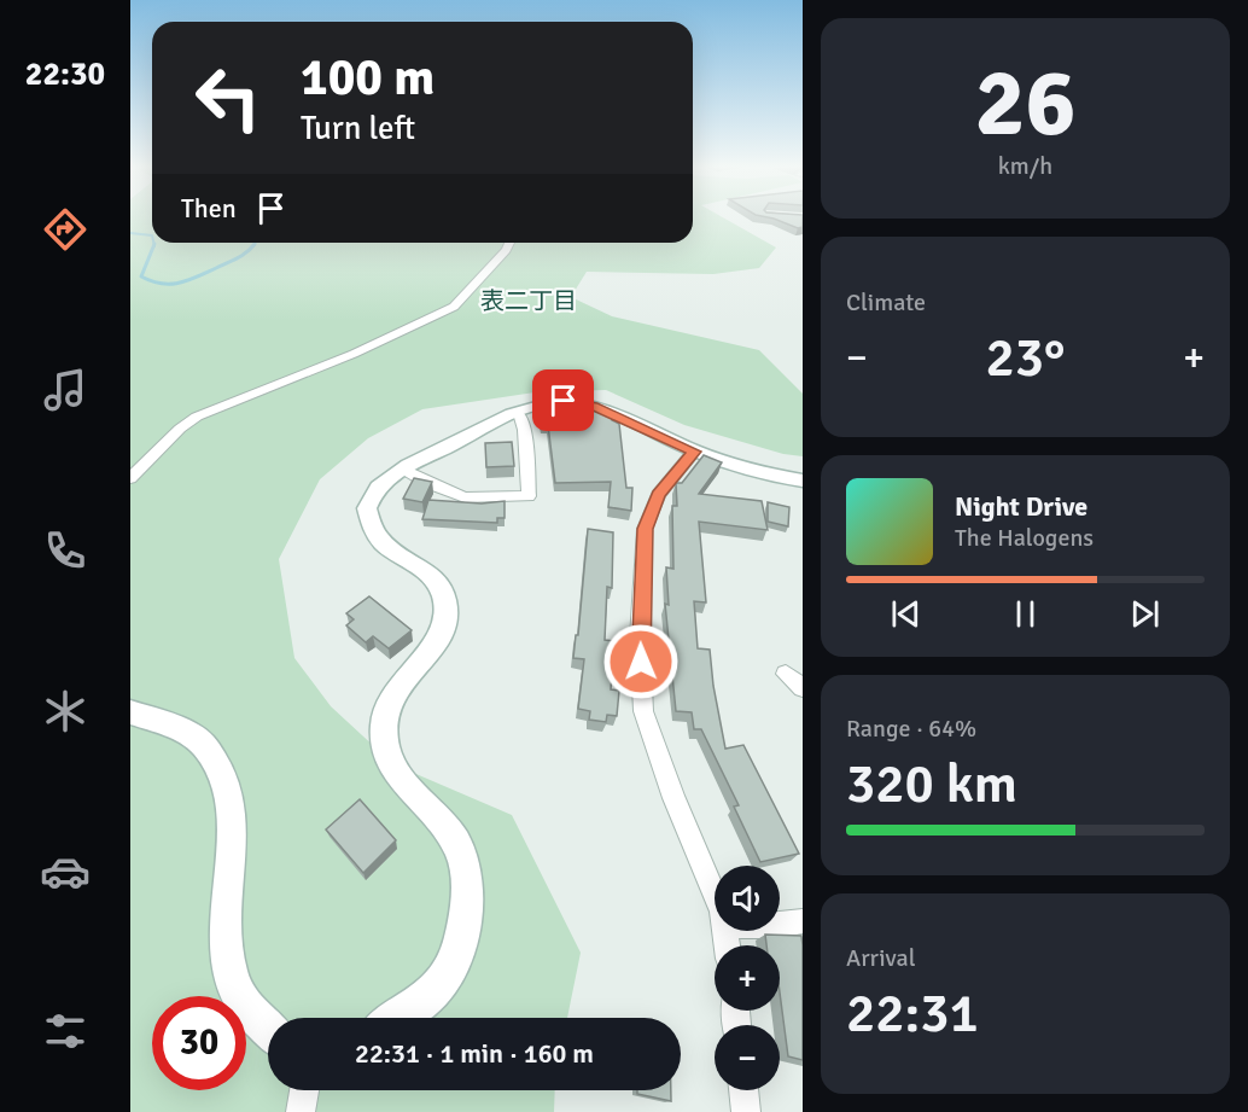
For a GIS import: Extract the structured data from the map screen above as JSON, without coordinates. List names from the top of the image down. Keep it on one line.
{"districts":["表二丁目"],"page":{"tabs":"22:30","tile":[["26","km/h"],"Climate",["Range · 64%","320 km"],["Arrival","22:31"]],"turn":["100 m","Turn left"],"then":"Then","heat":["−","23°","+"],"song":["Night Drive","The Halogens"],"map_buttons":["+","−"],"limit":"30","trip":"22:31 · 1 min · 160 m"}}
